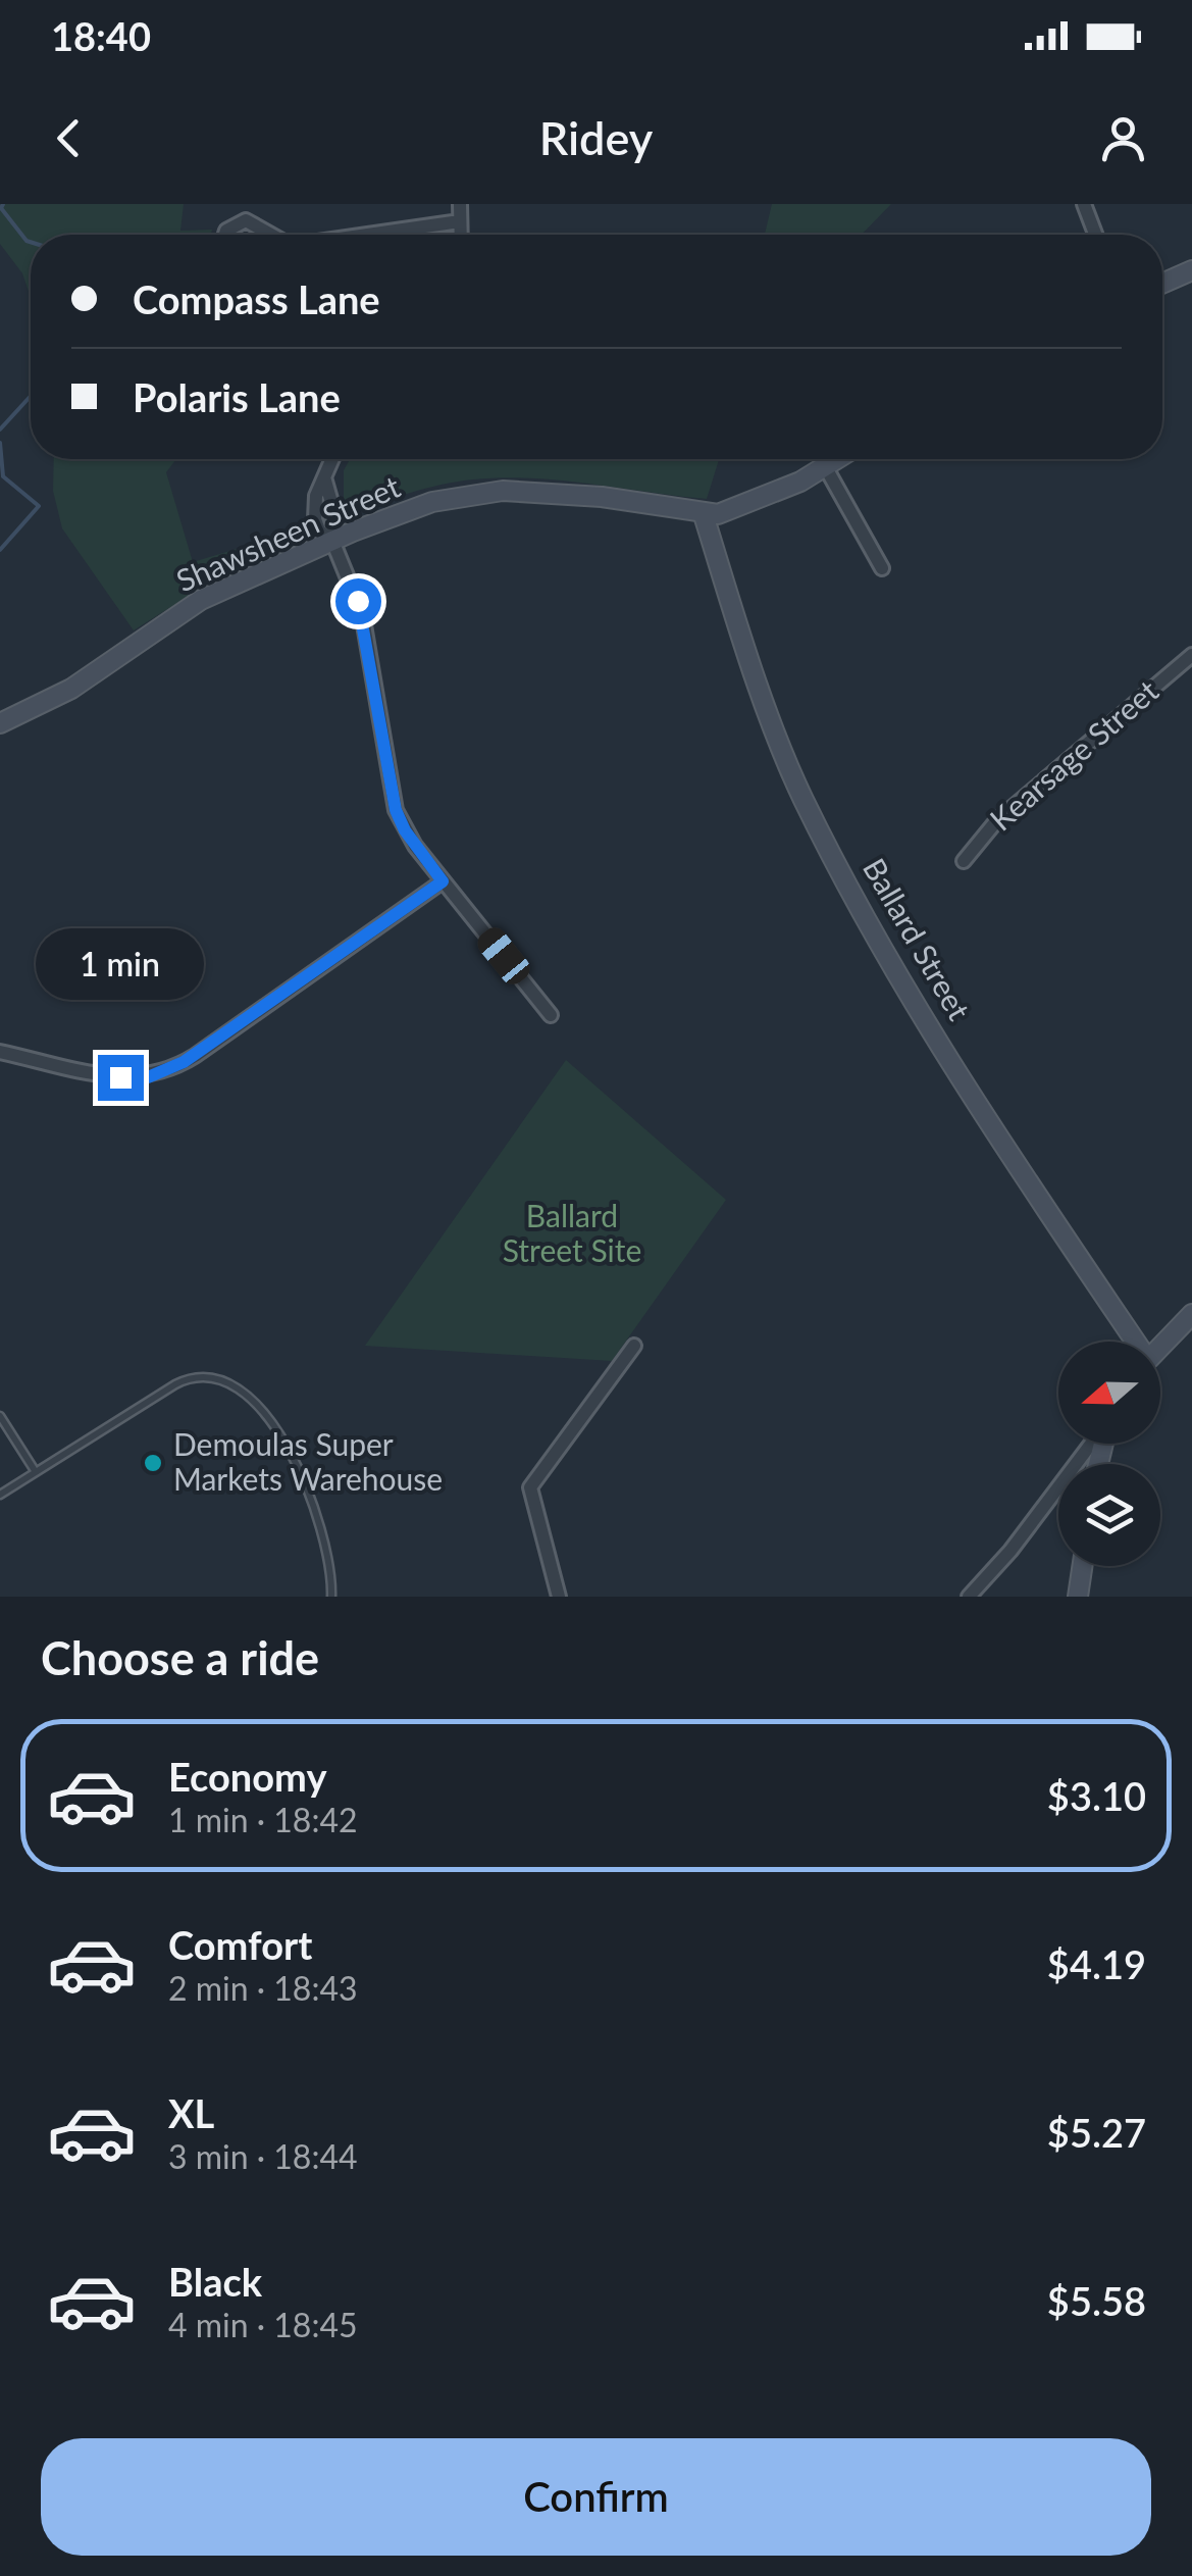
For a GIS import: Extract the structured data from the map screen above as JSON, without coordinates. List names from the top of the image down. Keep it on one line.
{"streets":{"street":["Shawsheen Street","Kearsage Street","Ballard Street"]},"crossings":[["Shawsheen Street","Ballard Street"]],"parks":["Ballard Street Site"],"places":["Demoulas Super Markets Warehouse"],"north":"left","page":{"status":"18:40","header":"Ridey","banner":["Compass Lane","Polaris Lane"],"bubble":"1 min","heading":"Choose a ride","list":[{"name":"Economy","note":"1 min · 18:42","value":"$3.10"},{"name":"Comfort","note":"2 min · 18:43","value":"$4.19"},{"name":"XL","note":"3 min · 18:44","value":"$5.27"},{"name":"Black","note":"4 min · 18:45","value":"$5.58"}],"buttons":"Confirm"}}
